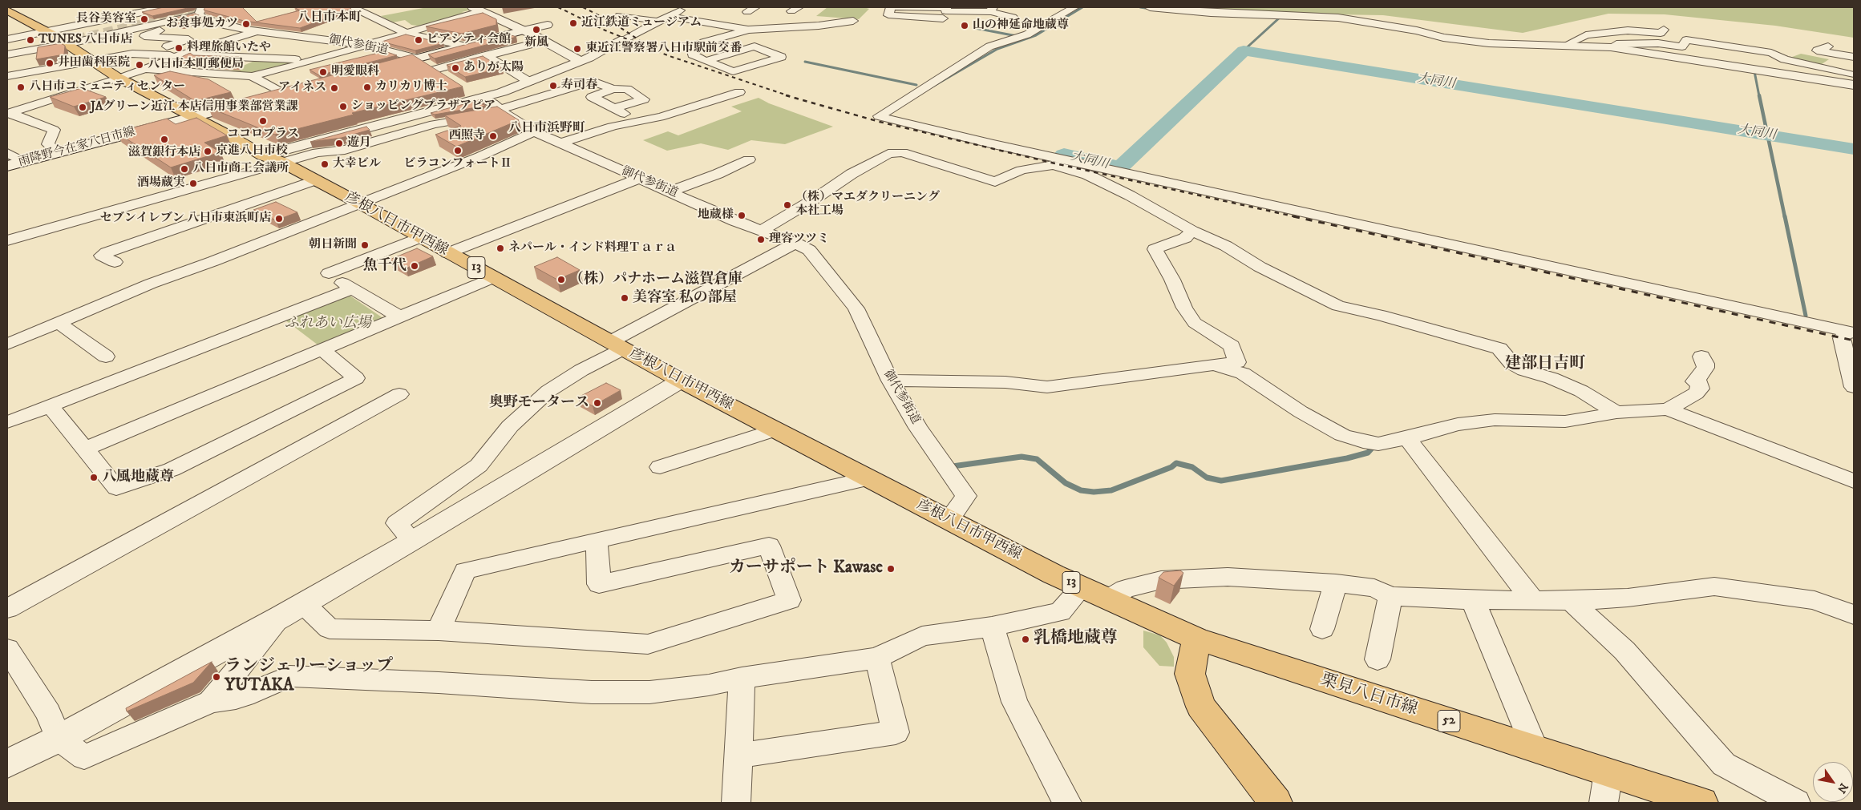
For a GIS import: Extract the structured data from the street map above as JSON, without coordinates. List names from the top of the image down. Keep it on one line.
{"streets":{"main road":["彦根八日市甲西線","13","栗見八日市線","52"],"street":["御代参街道","雨降野今在家八日市線"]},"crossings":[["御代参街道","彦根八日市甲西線"],["雨降野今在家八日市線","彦根八日市甲西線"],["彦根八日市甲西線","栗見八日市線"]],"districts":["八日市本町","八日市浜野町","建部日吉町"],"water":["大同川"],"parks":["ふれあい広場"],"places":["長谷美容室","近江鉄道ミュージアム","お食事処カツ","山の神延命地蔵尊","新風","TUNES 八日市店","ピアシティ会館","料理旅館いたや","東近江警察署八日市駅前交番","井田歯科医院","八日市本町郵便局","ありが太陽","明愛眼科","寿司春","八日市コミュニティセンター","カリカリ博士","アイネス","ショッピングプラザアピア","JAグリーン近江 本店信用事業部営業課","ココロプラス","西照寺","滋賀銀行本店","遊月","ビラコンフォートⅡ","京進八日市校","大幸ビル","八日市商工会議所","酒場蔵実","（株）マエダクリーニング 本社工場","地蔵様","セブンイレブン 八日市東浜町店","理容ツツミ","朝日新聞","ネパール・インド料理Ｔａｒａ","魚千代","（株）パナホーム滋賀倉庫","美容室 私の部屋","奥野モータース","八風地蔵尊","カーサポート Kawase","乳橋地蔵尊","ランジェリーショップ YUTAKA"],"north":"bottom right"}
